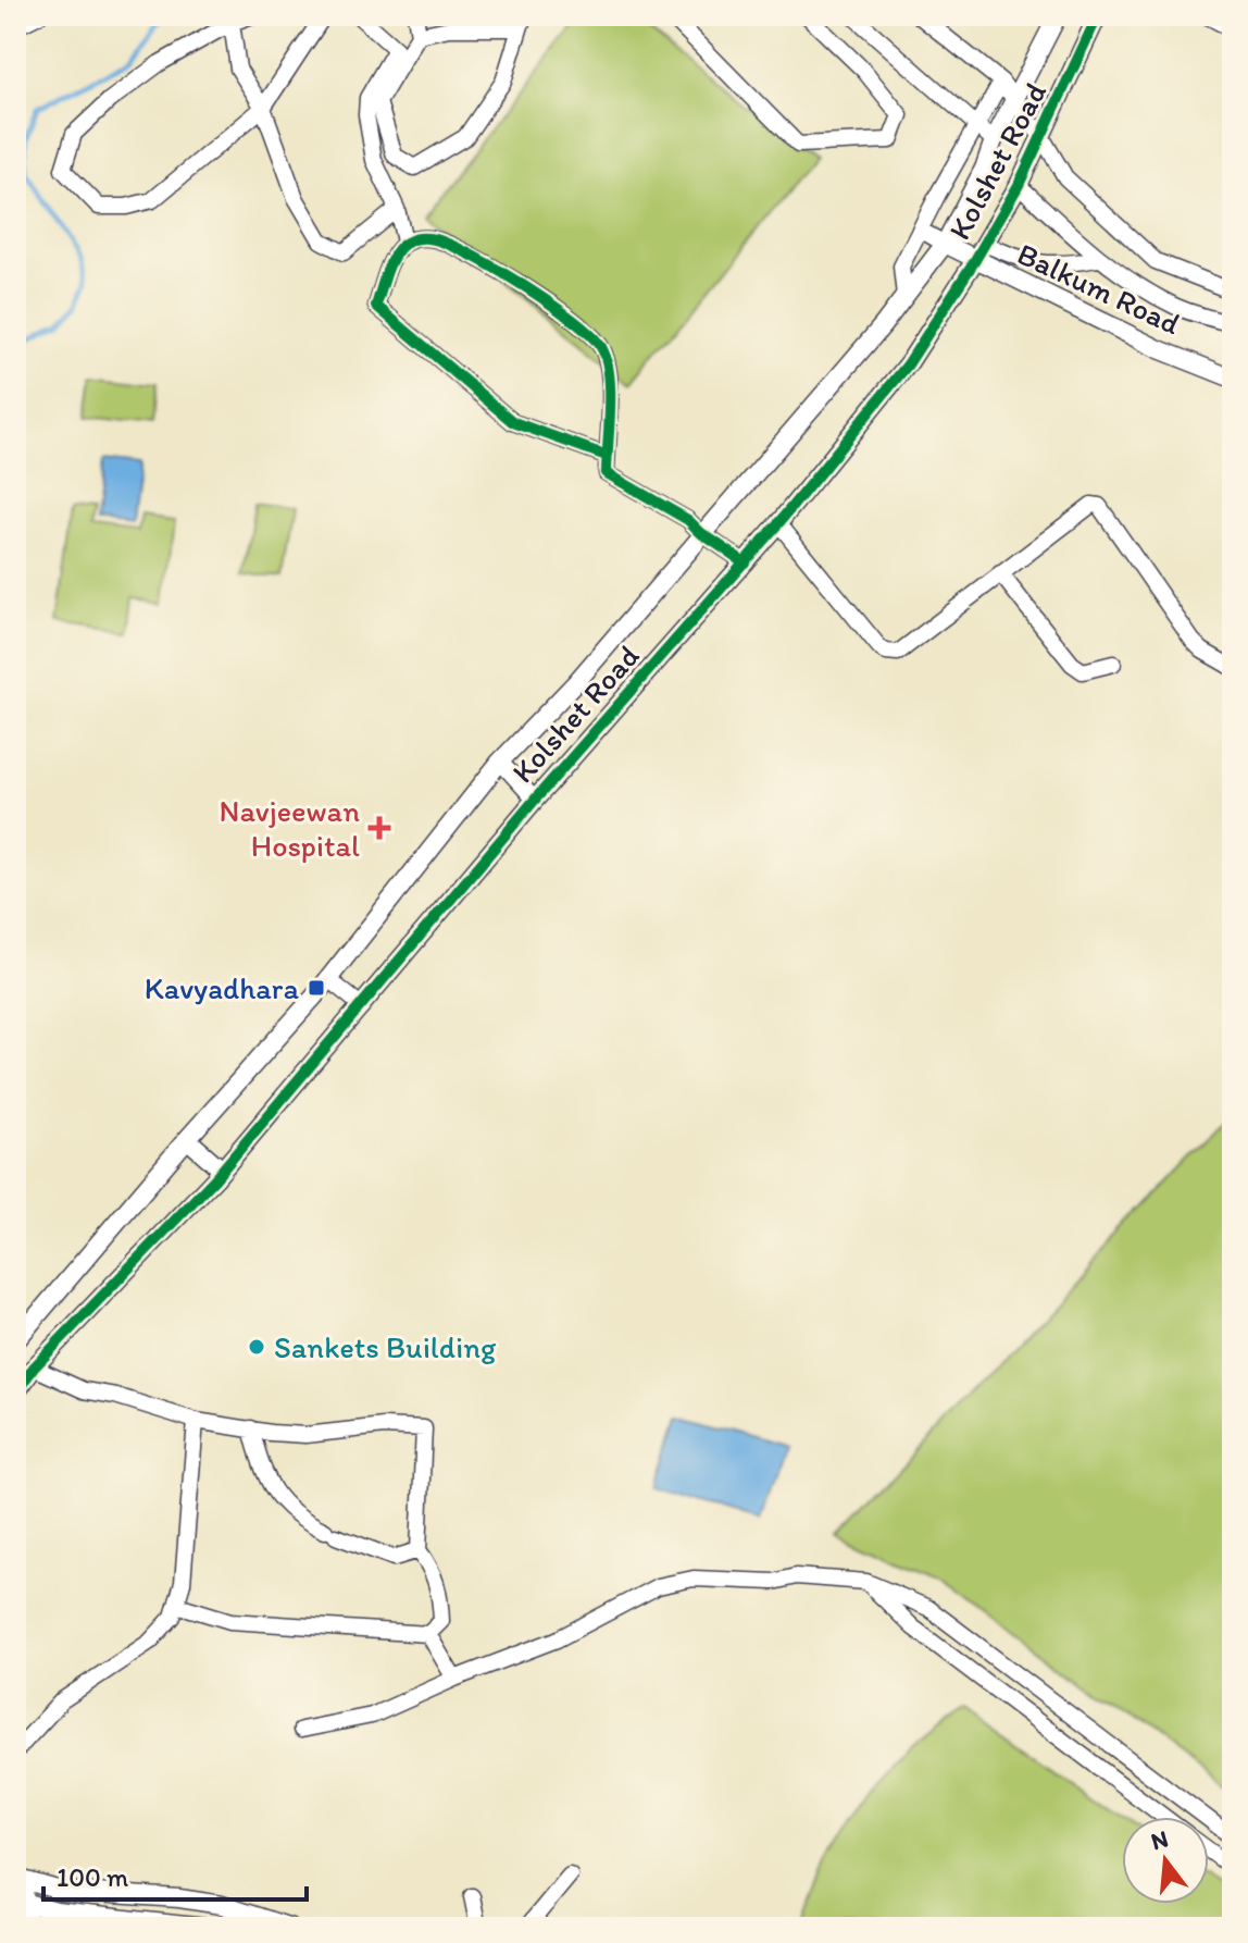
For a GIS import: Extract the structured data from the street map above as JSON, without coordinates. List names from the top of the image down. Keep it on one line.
{"streets":{"street":["Kolshet Road","Balkum Road"]},"crossings":[["Kolshet Road","Balkum Road"]],"places":{"health":["Navjeewan Hospital"],"transit":["Kavyadhara"],"other":["Sankets Building"]},"scale_bar":"100 m","north":"top"}
